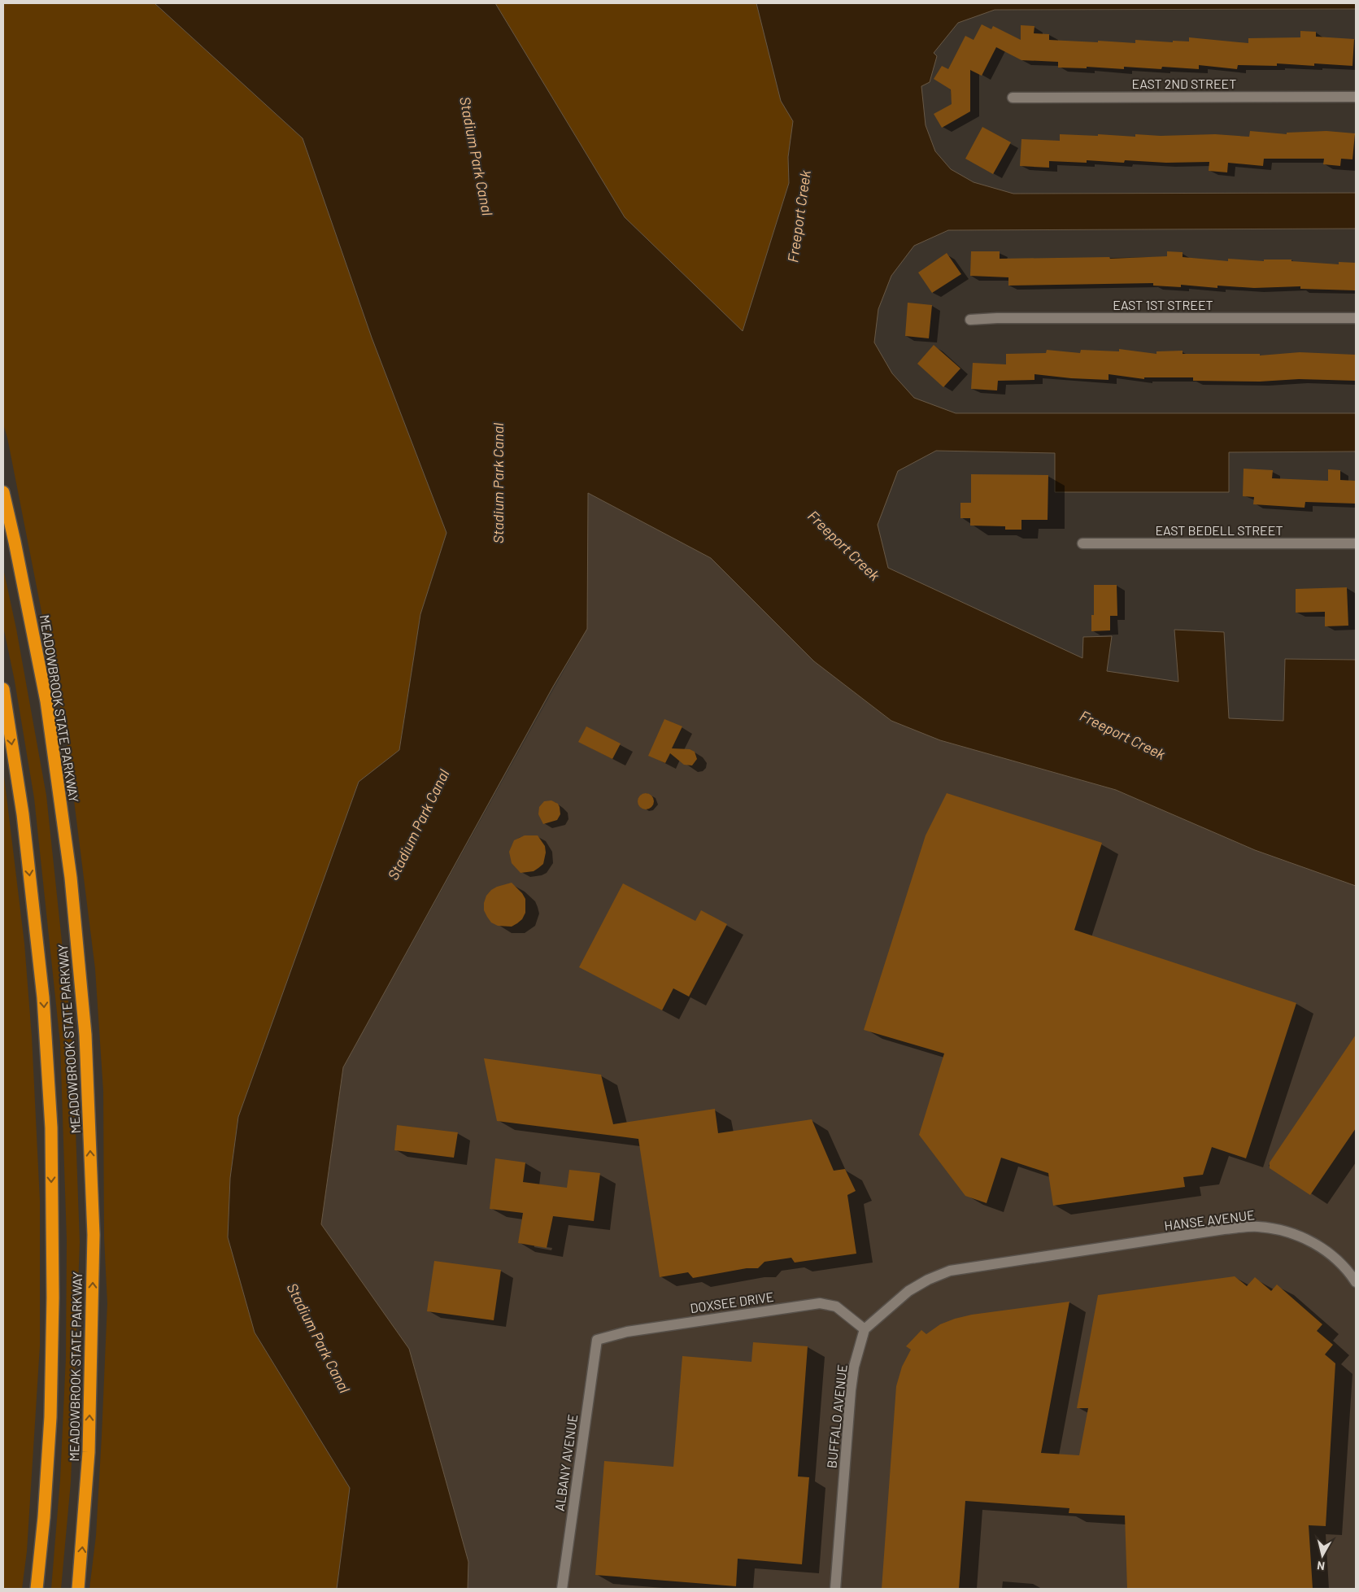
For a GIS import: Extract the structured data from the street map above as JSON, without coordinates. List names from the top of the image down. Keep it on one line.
{"streets":{"highway":["MEADOWBROOK STATE PARKWAY"],"street":["EAST 2ND STREET","EAST 1ST STREET","EAST BEDELL STREET","HANSE AVENUE","DOXSEE DRIVE","BUFFALO AVENUE","ALBANY AVENUE"]},"crossings":[["HANSE AVENUE","DOXSEE DRIVE"],["HANSE AVENUE","BUFFALO AVENUE"],["DOXSEE DRIVE","BUFFALO AVENUE"],["DOXSEE DRIVE","ALBANY AVENUE"]],"water":["Stadium Park Canal","Freeport Creek"],"north":"bottom"}
